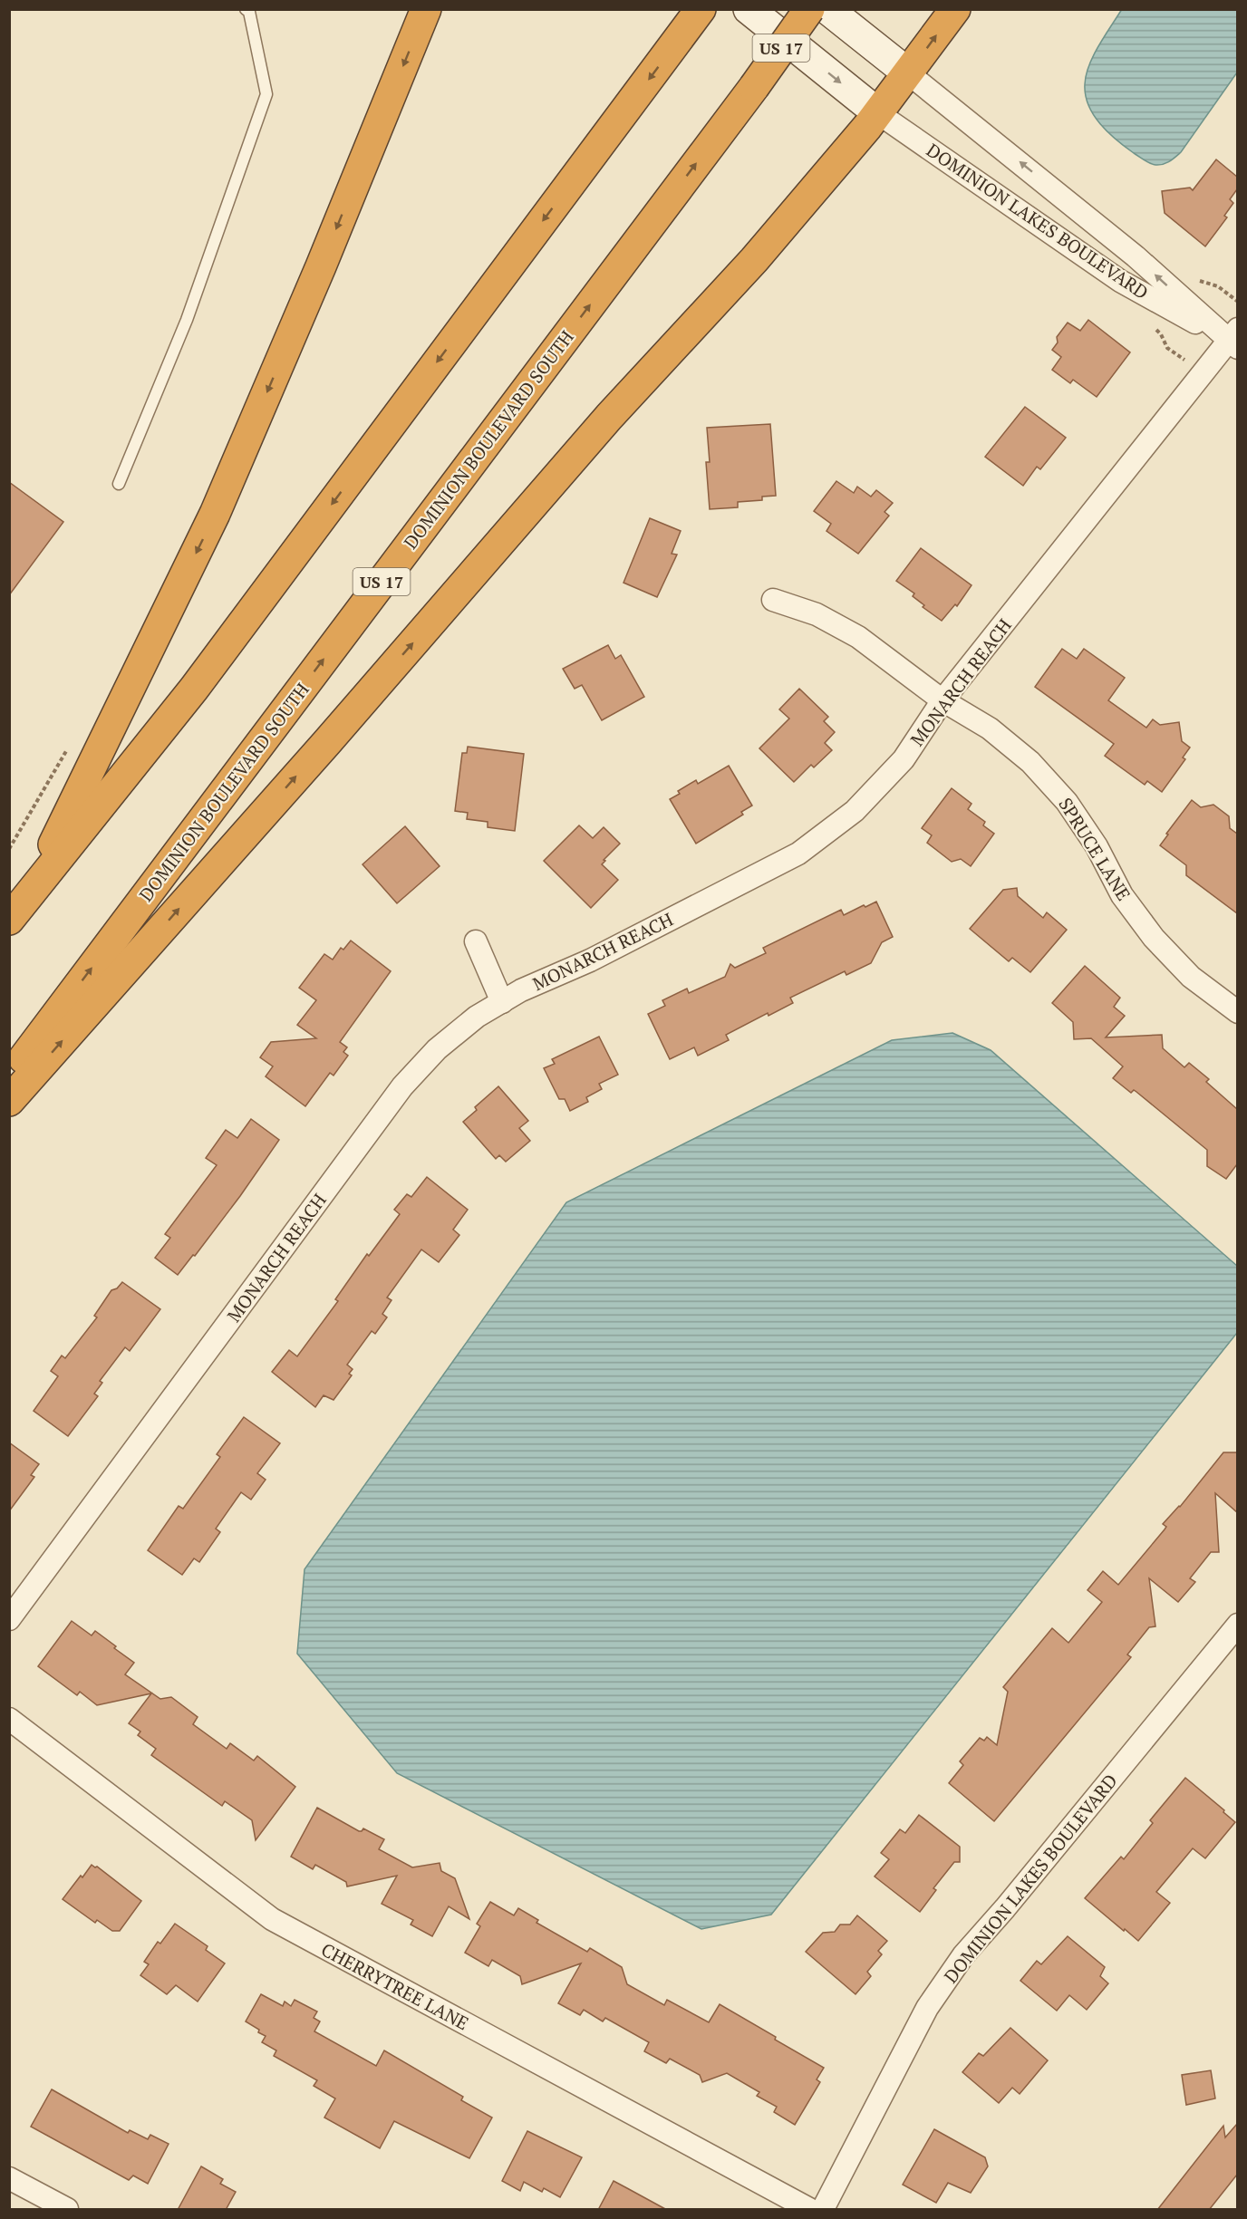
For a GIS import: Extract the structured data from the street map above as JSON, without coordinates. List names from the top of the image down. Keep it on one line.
{"streets":{"highway":["US 17","DOMINION BOULEVARD SOUTH"],"street":["DOMINION LAKES BOULEVARD","MONARCH REACH","SPRUCE LANE","CHERRYTREE LANE"]},"crossings":[["DOMINION LAKES BOULEVARD","MONARCH REACH"],["MONARCH REACH","SPRUCE LANE"]]}
